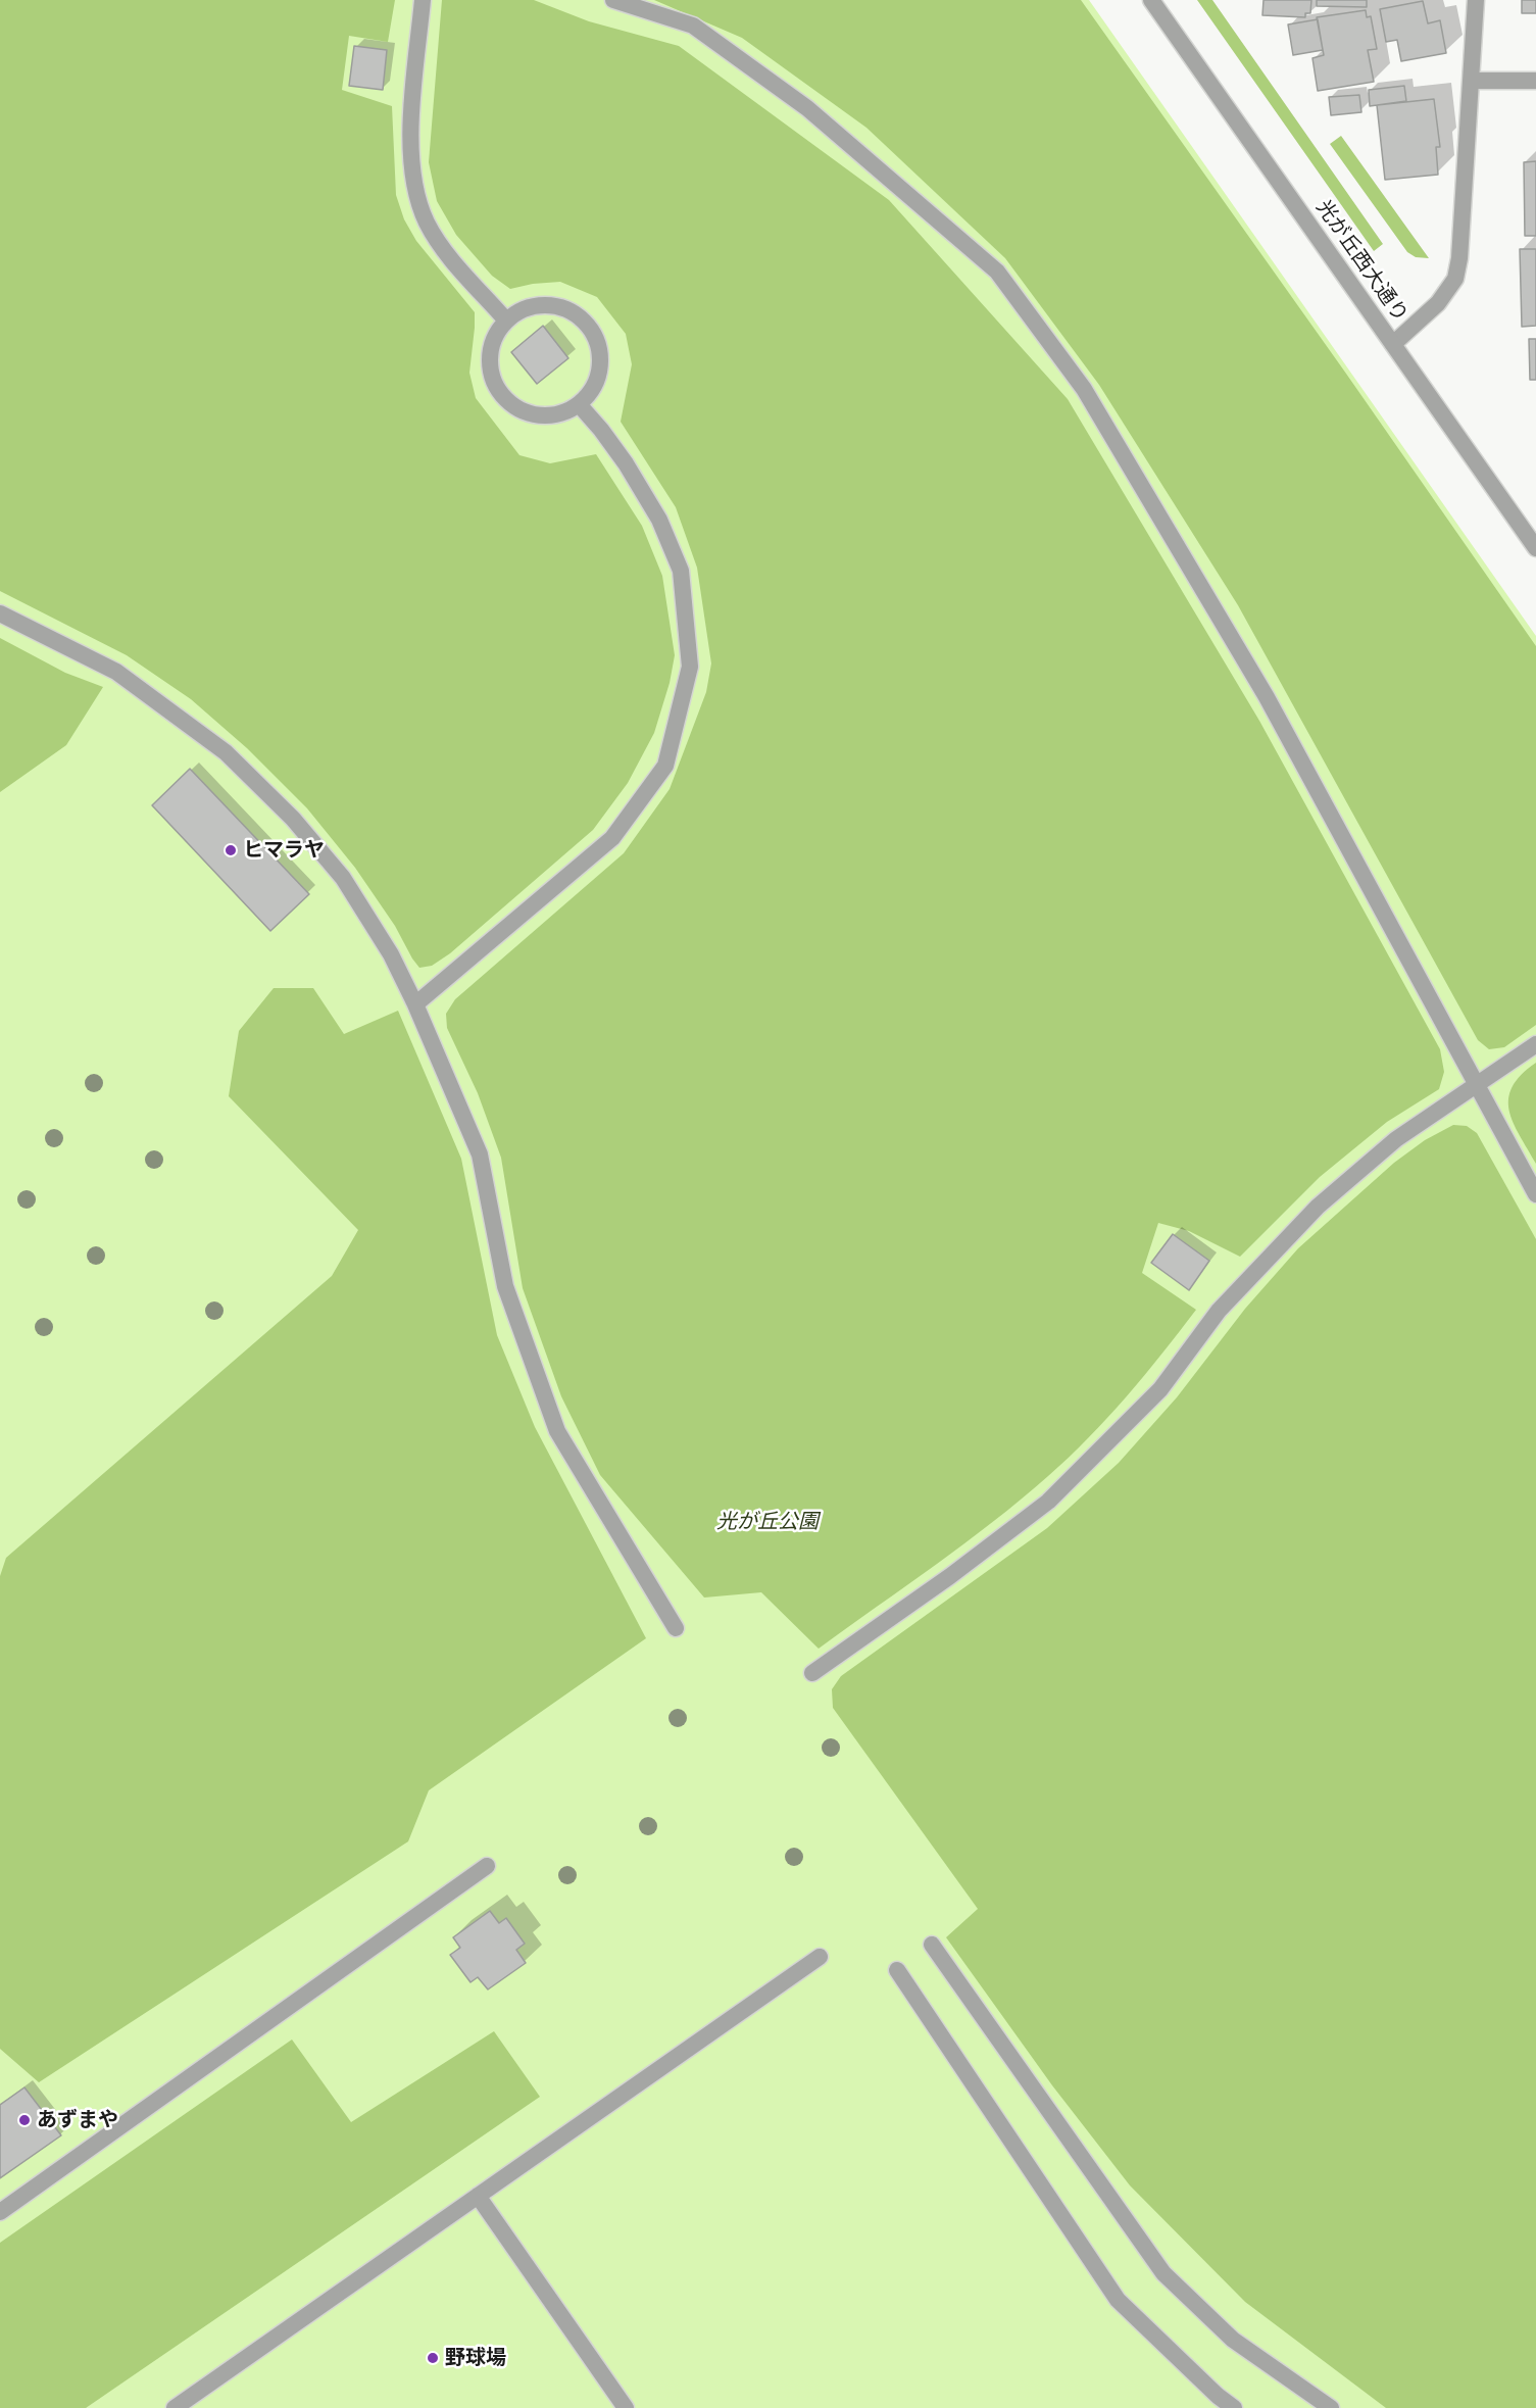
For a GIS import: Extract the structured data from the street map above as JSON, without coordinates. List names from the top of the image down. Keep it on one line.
{"streets":{"street":["光が丘西大通り"]},"parks":["光が丘公園"],"places":["ヒマラヤ","あずまや","野球場"]}
